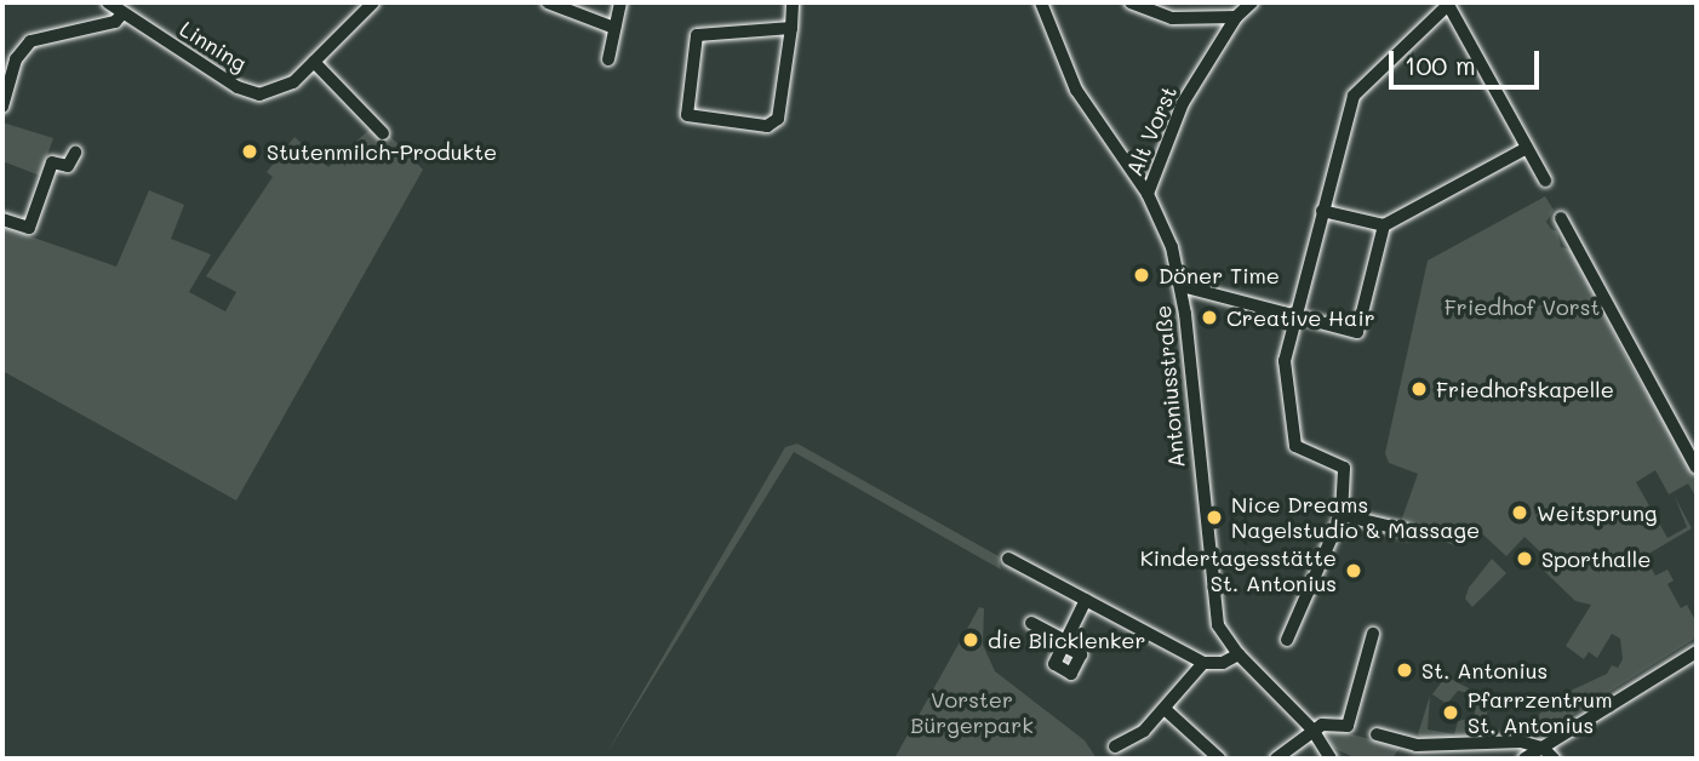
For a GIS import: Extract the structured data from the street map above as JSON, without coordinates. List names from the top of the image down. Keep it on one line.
{"streets":{"street":["Linning","Alt Vorst","Antoniusstraße"]},"crossings":[["Alt Vorst","Antoniusstraße"]],"parks":["Friedhof Vorst","Vorster Bürgerpark"],"places":["Stutenmilch-Produkte","Döner Time","Creative Hair","Friedhofskapelle","Weitsprung","Nice Dreams Nagelstudio & Massage","Sporthalle","Kindertagesstätte St. Antonius","die Blicklenker","St. Antonius","Pfarrzentrum St. Antonius"],"scale_bar":"100 m"}
